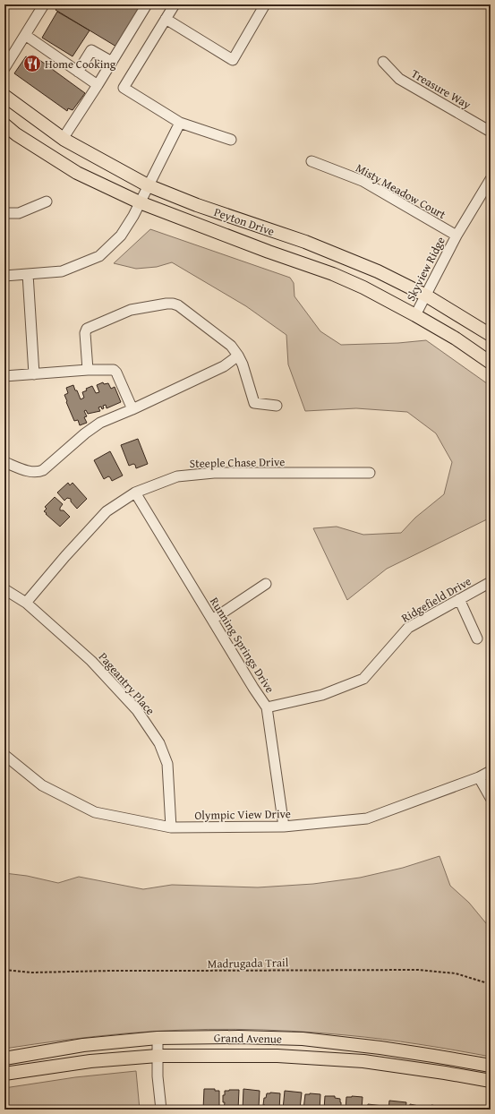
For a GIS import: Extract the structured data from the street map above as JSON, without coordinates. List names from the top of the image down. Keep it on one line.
{"streets":{"main road":["Peyton Drive","Grand Avenue"],"street":["Treasure Way","Misty Meadow Court","Skyview Ridge","Steeple Chase Drive","Ridgefield Drive","Running Springs Drive","Pageantry Place","Olympic View Drive"],"path":["Madrugada Trail"]},"crossings":[["Misty Meadow Court","Skyview Ridge"],["Peyton Drive","Skyview Ridge"],["Steeple Chase Drive","Running Springs Drive"],["Steeple Chase Drive","Pageantry Place"],["Ridgefield Drive","Running Springs Drive"],["Running Springs Drive","Olympic View Drive"],["Pageantry Place","Olympic View Drive"]],"places":{"restaurant":["Home Cooking"]}}
